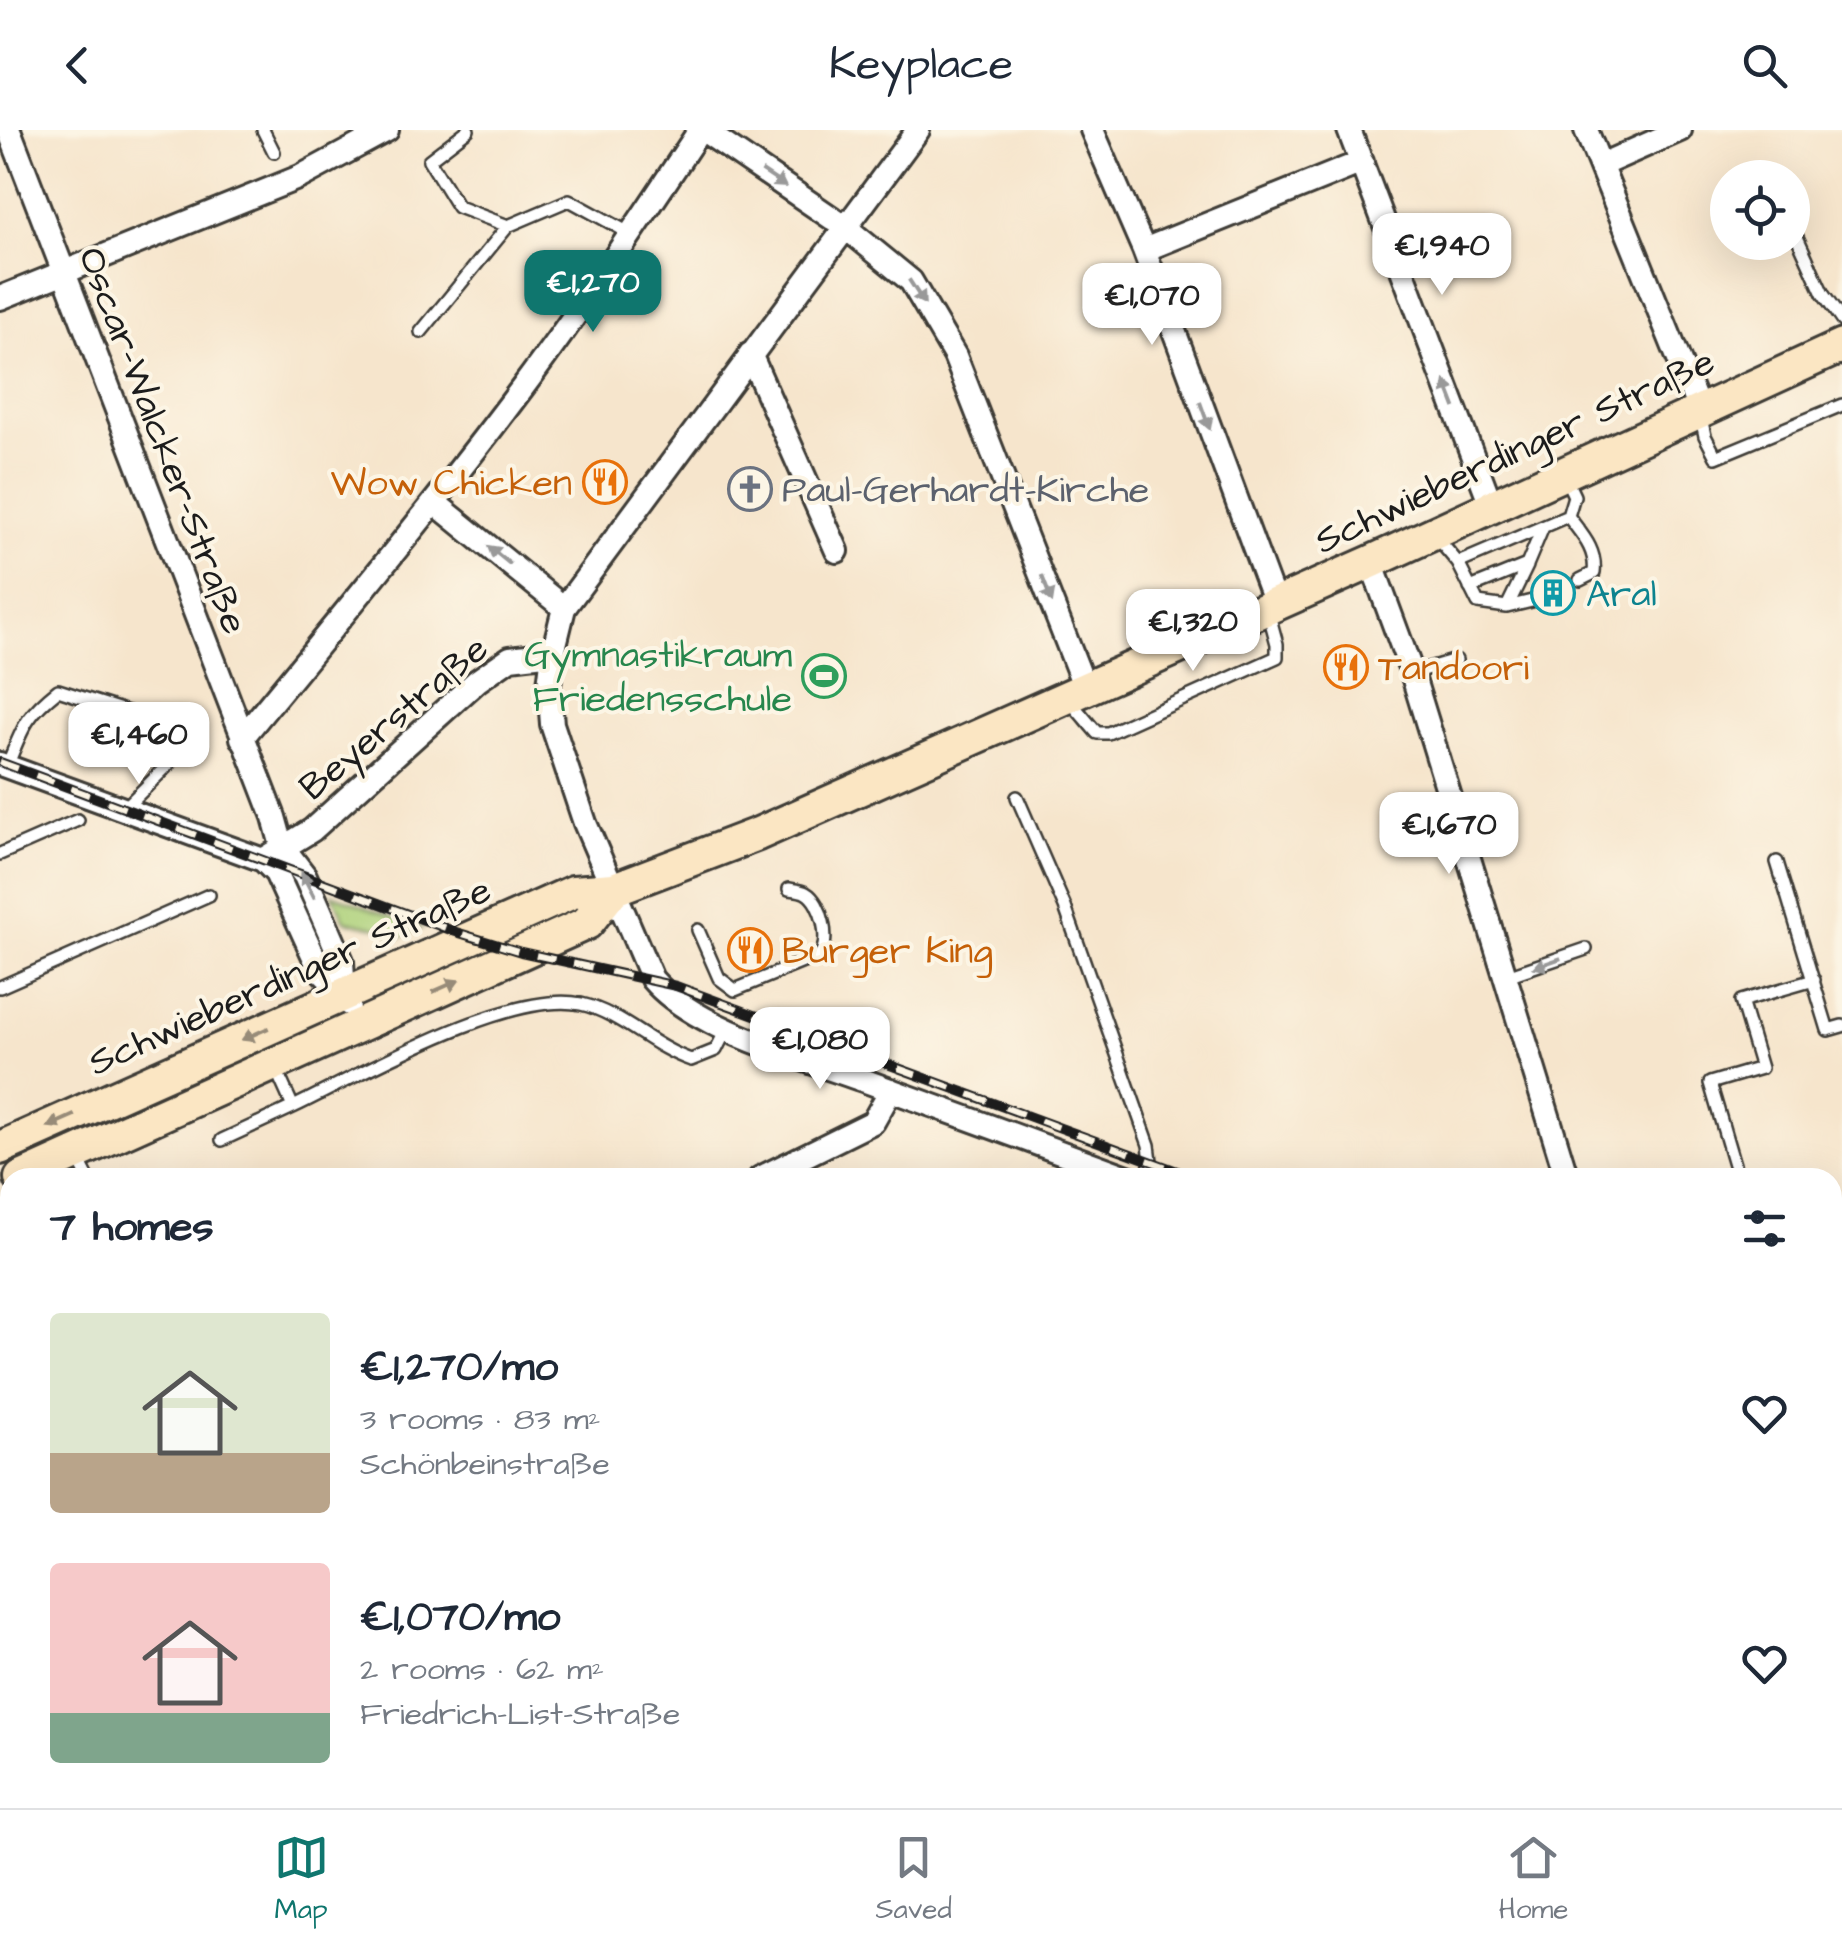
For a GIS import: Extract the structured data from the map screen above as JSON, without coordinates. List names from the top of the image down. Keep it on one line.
{"streets":{"main road":["Schwieberdinger Straße"],"street":["Oscar-Walcker-Straße","Beyerstraße"]},"crossings":[["Oscar-Walcker-Straße","Schwieberdinger Straße"],["Oscar-Walcker-Straße","Beyerstraße"]],"places":{"restaurant":["Wow Chicken","Tandoori","Burger King"],"church":["Paul-Gerhardt-Kirche"],"building":["Aral"],"sports":["Gymnastikraum Friedensschule"]},"page":{"header":"Keyplace","price":["€1,940","€1,270","€1,070","€1,320","€1,460","€1,670","€1,080"],"heading":"7 homes","list":[{"name":"€1,270/mo","note":"3 rooms · 83 m² · Schönbeinstraße"},{"name":"€1,070/mo","note":"2 rooms · 62 m² · Friedrich-List-Straße"}],"tabs":["Map","Saved","Home"]}}
